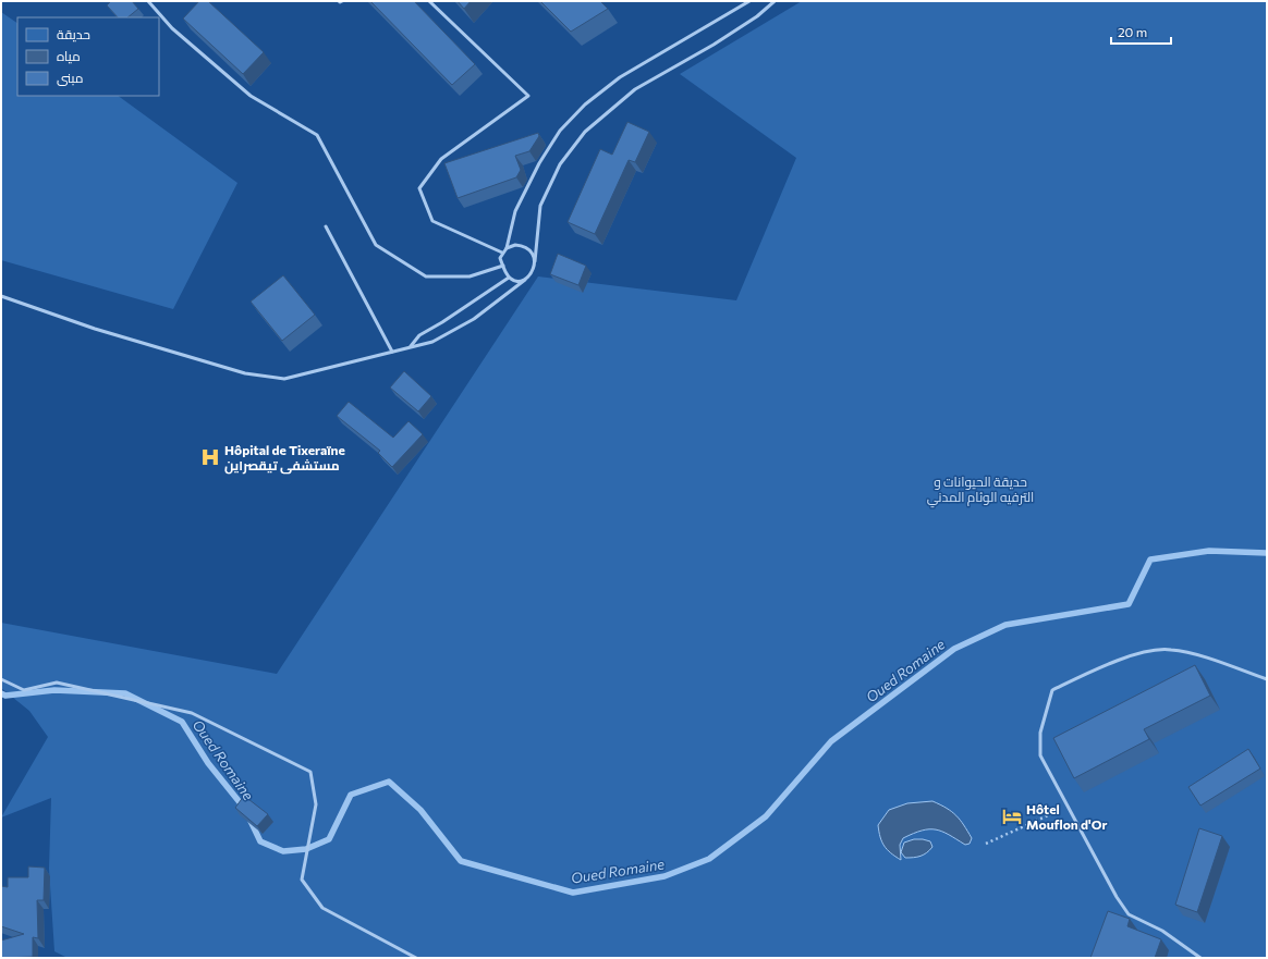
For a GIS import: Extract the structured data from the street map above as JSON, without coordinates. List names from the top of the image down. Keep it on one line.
{"water":["Oued Romaine"],"parks":["حديقة الحيوانات و الترفيه الوئام المدني"],"places":{"hospital":["Hôpital de Tixeraïne مستشفى تيقصراين"],"hotel":["Hôtel Mouflon d'Or"]},"legend":["حديقة","مياه","مبنى"],"scale_bar":"20 m"}
